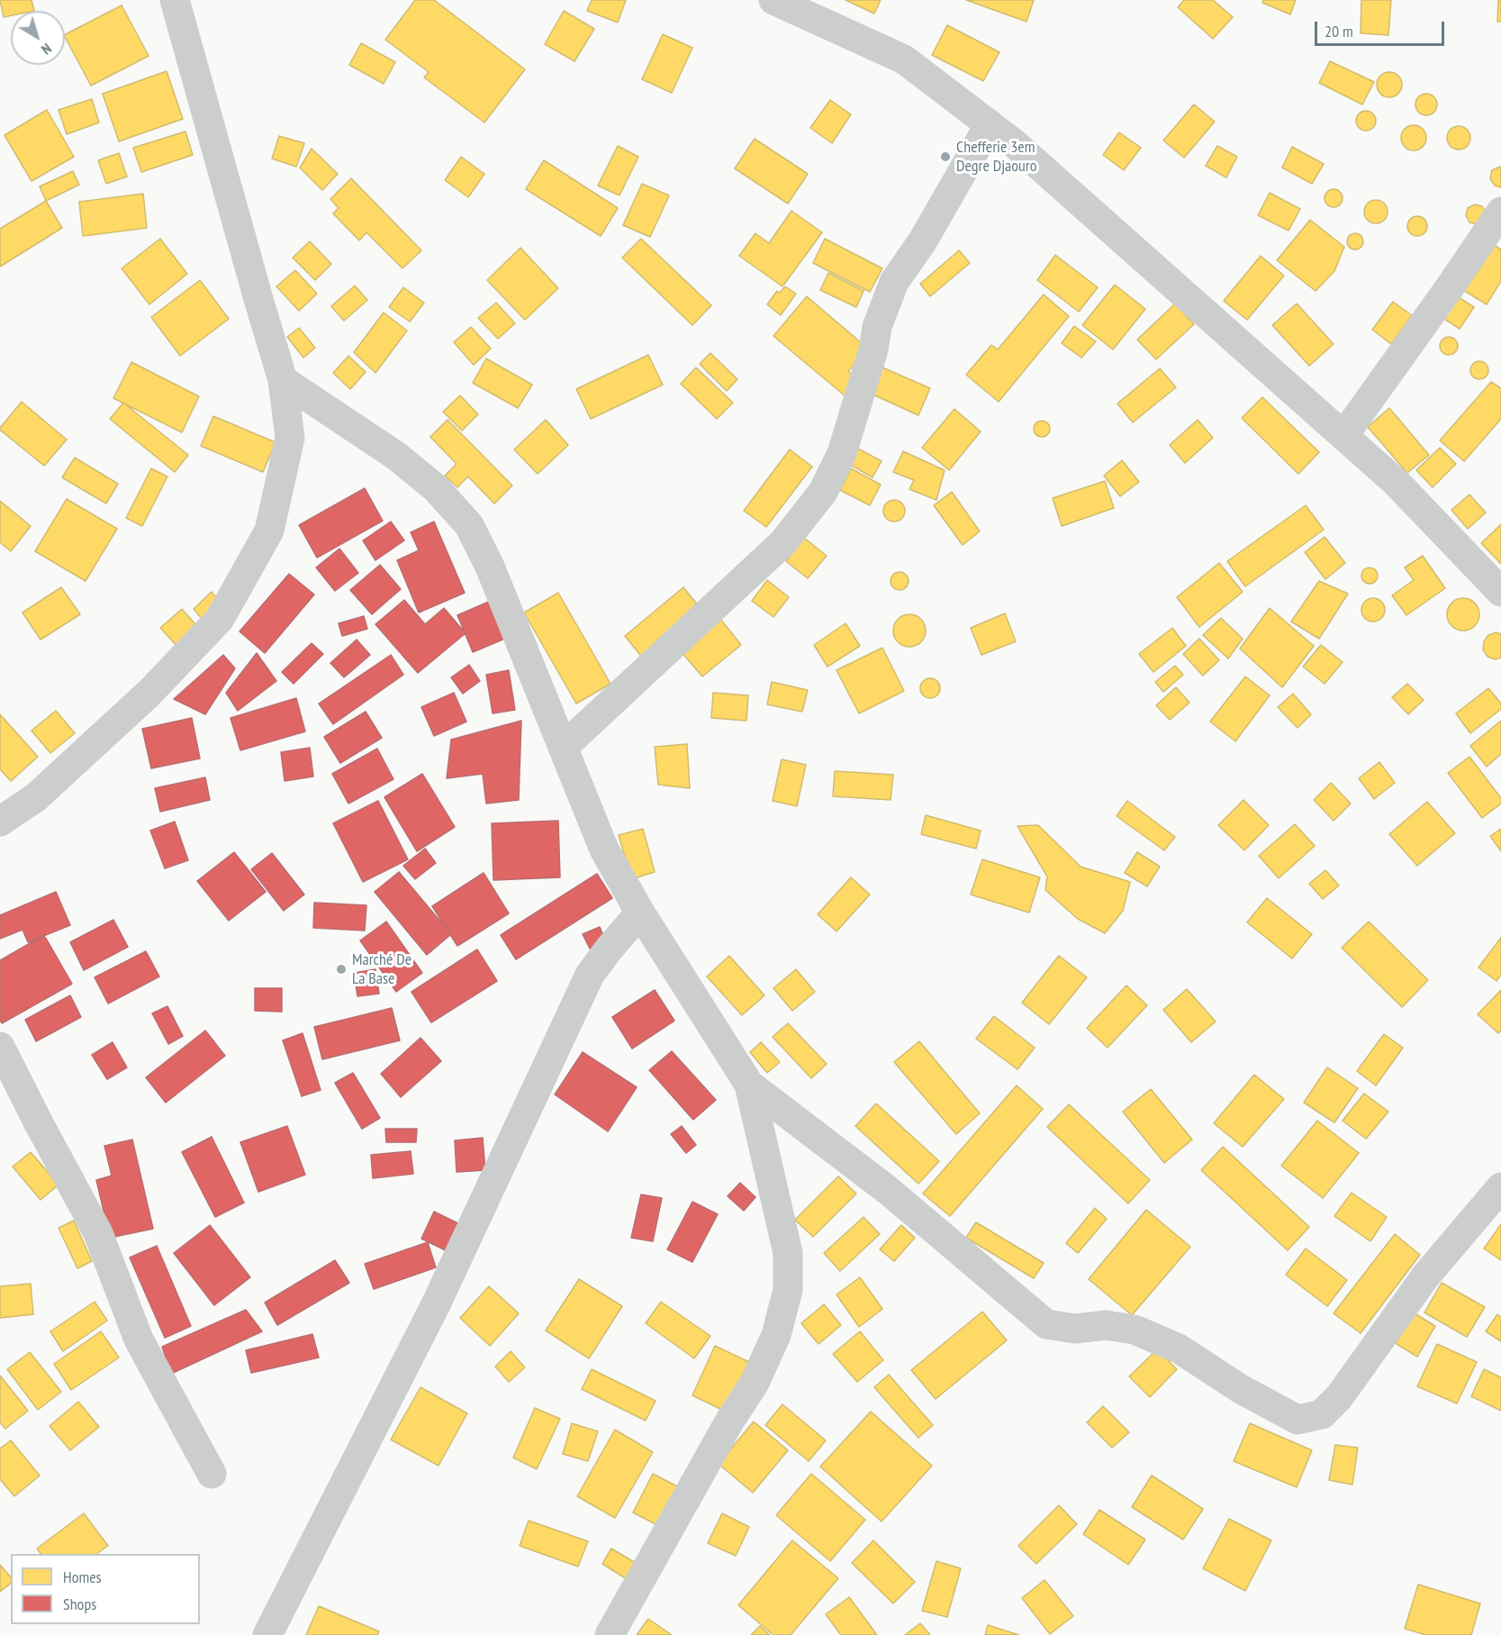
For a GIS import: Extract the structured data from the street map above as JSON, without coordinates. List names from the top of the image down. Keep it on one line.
{"places":["Chefferie 3em Degre Djaouro","Marché De La Base"],"legend":["Homes","Shops"],"scale_bar":"20 m","north":"bottom right"}
